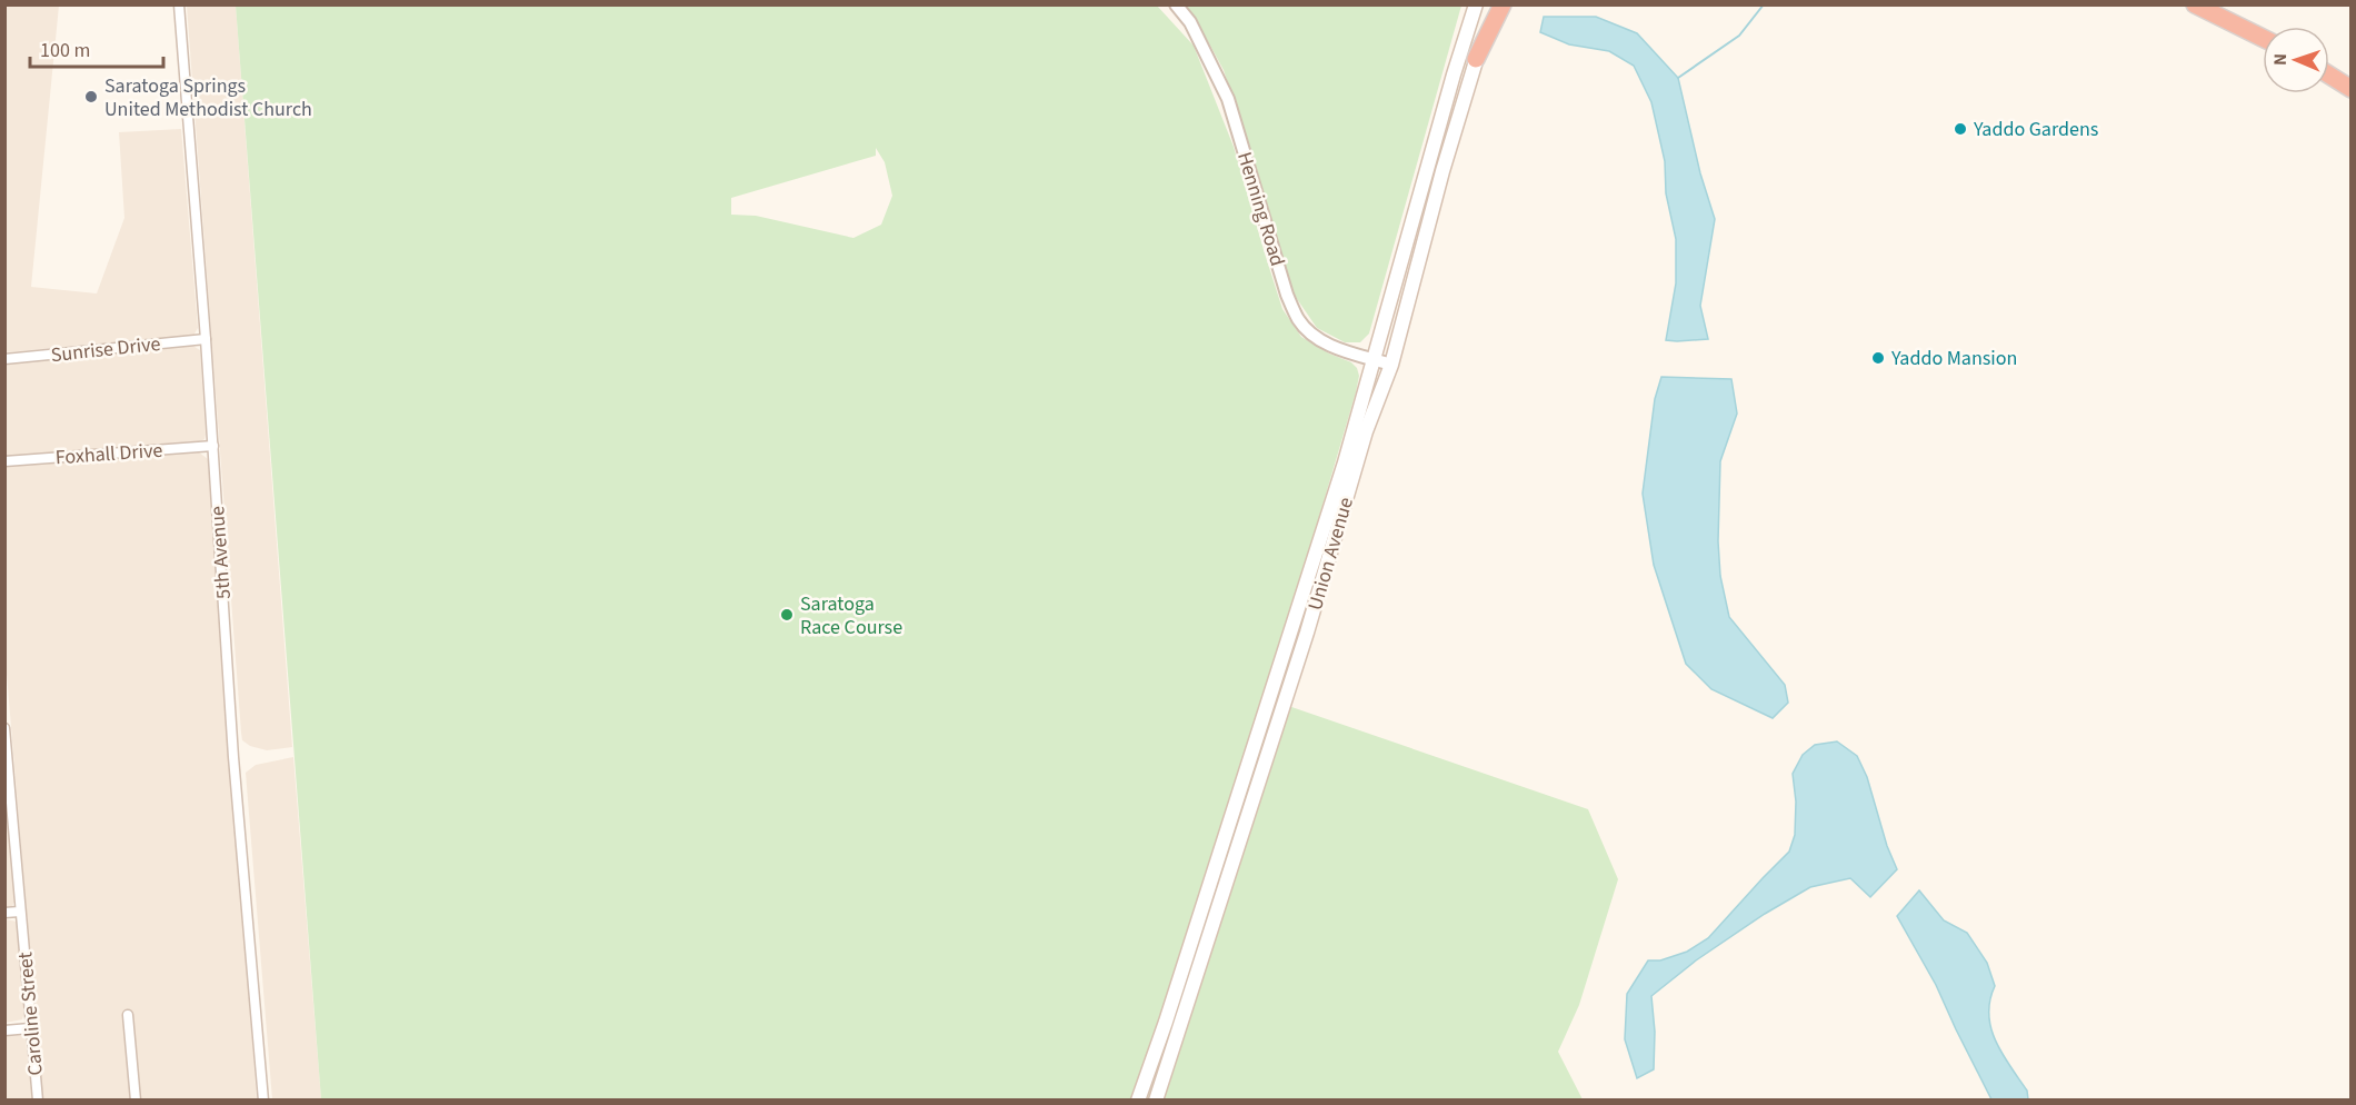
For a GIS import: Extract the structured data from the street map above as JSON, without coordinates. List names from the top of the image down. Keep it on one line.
{"streets":{"main road":["Union Avenue"],"street":["Henning Road","Sunrise Drive","Foxhall Drive","5th Avenue","Caroline Street"]},"crossings":[["Henning Road","Union Avenue"],["Sunrise Drive","5th Avenue"],["Foxhall Drive","5th Avenue"]],"places":["Saratoga Springs United Methodist Church","Yaddo Gardens","Yaddo Mansion","Saratoga Race Course"],"scale_bar":"100 m","north":"left"}
